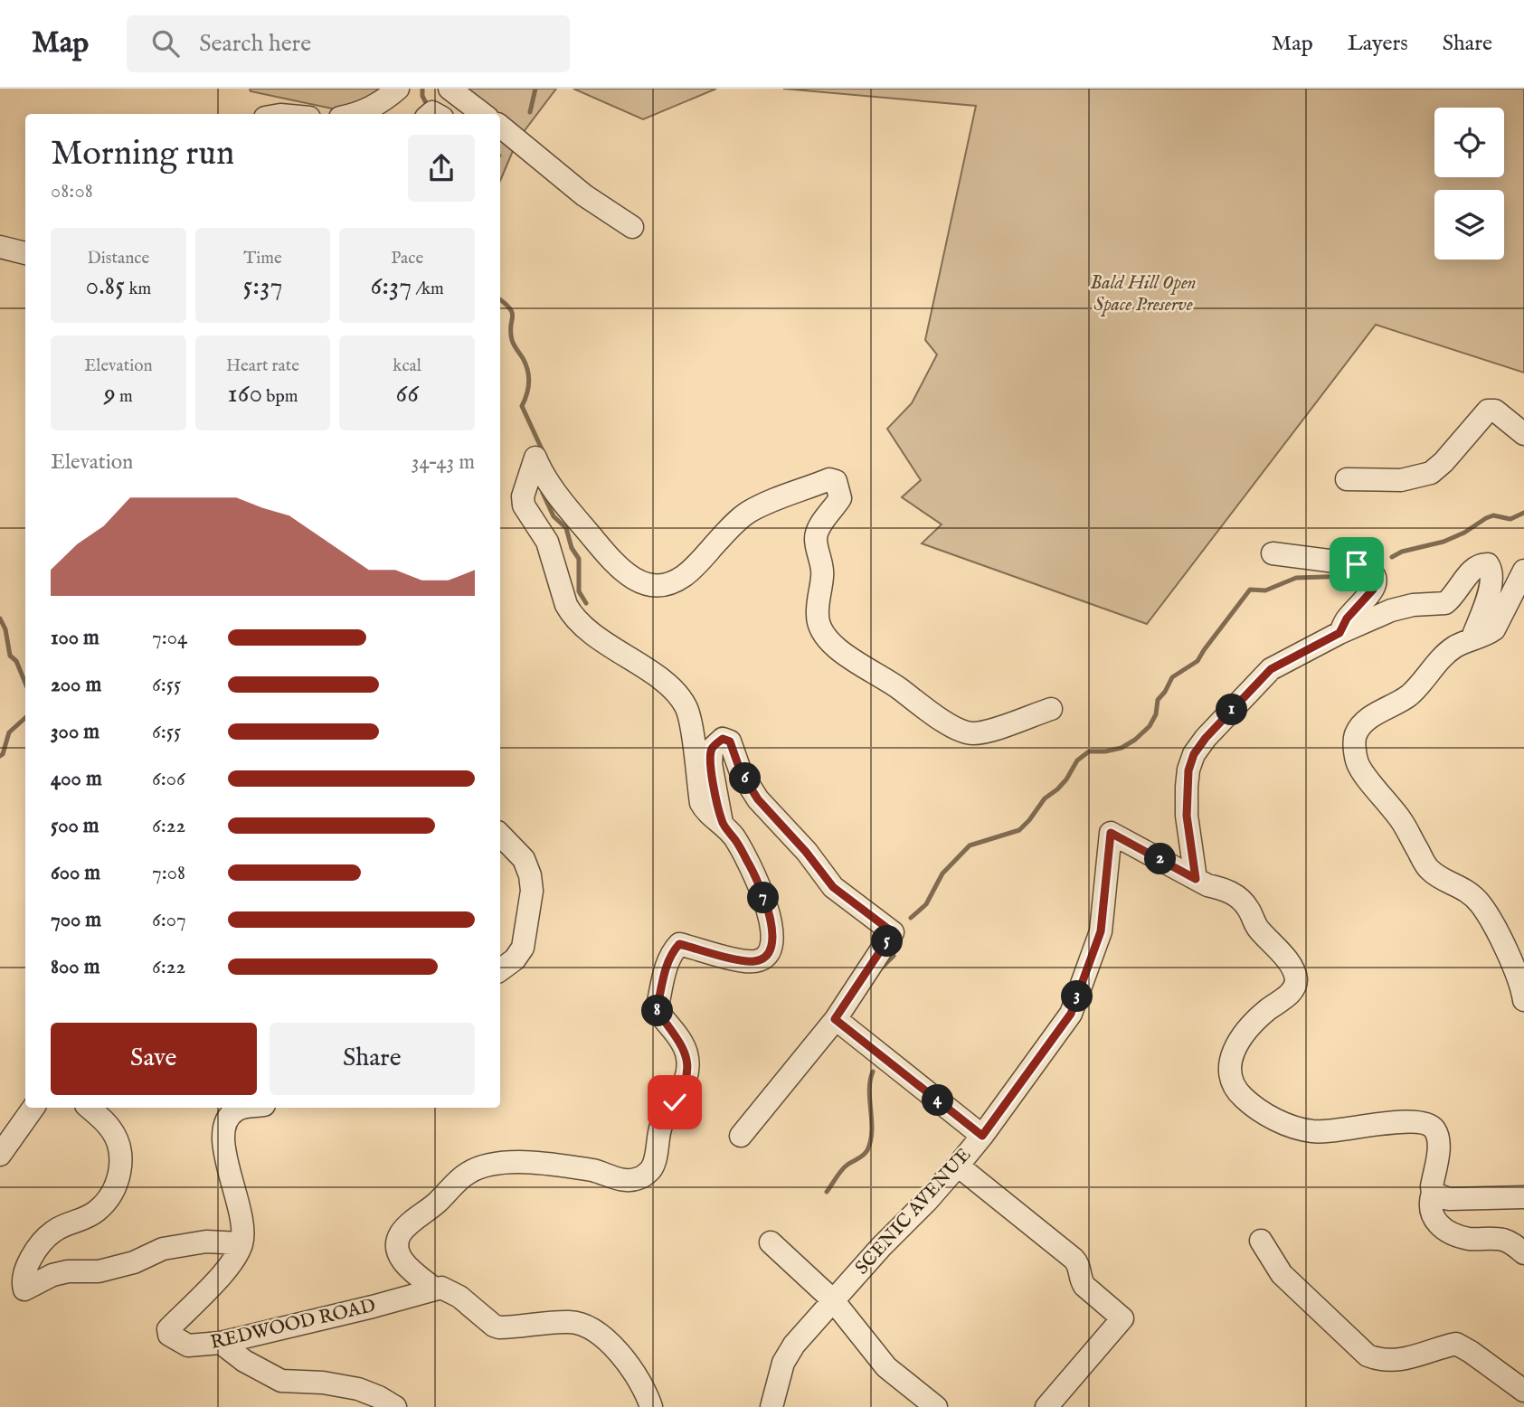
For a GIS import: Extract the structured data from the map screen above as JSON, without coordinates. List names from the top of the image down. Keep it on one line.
{"streets":{"street":["SCENIC AVENUE","REDWOOD ROAD"]},"parks":["Bald Hill Open Space Preserve"],"page":{"header":"Map","search":"Search here","nav":["Map","Layers","Share"],"heading":["Morning run","08:08"],"stats":[["Distance","0.85 km"],["Time","5:37"],["Pace","6:37 /km"],["Elevation","9 m"],["Heart rate","160 bpm"],["kcal","66"]],"chart":["Elevation","34–43 m"],"list":[{"name":"100 m","note":"7:04"},{"name":"200 m","note":"6:55"},{"name":"300 m","note":"6:55"},{"name":"400 m","note":"6:06"},{"name":"500 m","note":"6:22"},{"name":"600 m","note":"7:08"},{"name":"700 m","note":"6:07"},{"name":"800 m","note":"6:22"}],"pins":["1","6","2","7","5","3","8","4"],"buttons":["Save","Share"]}}
